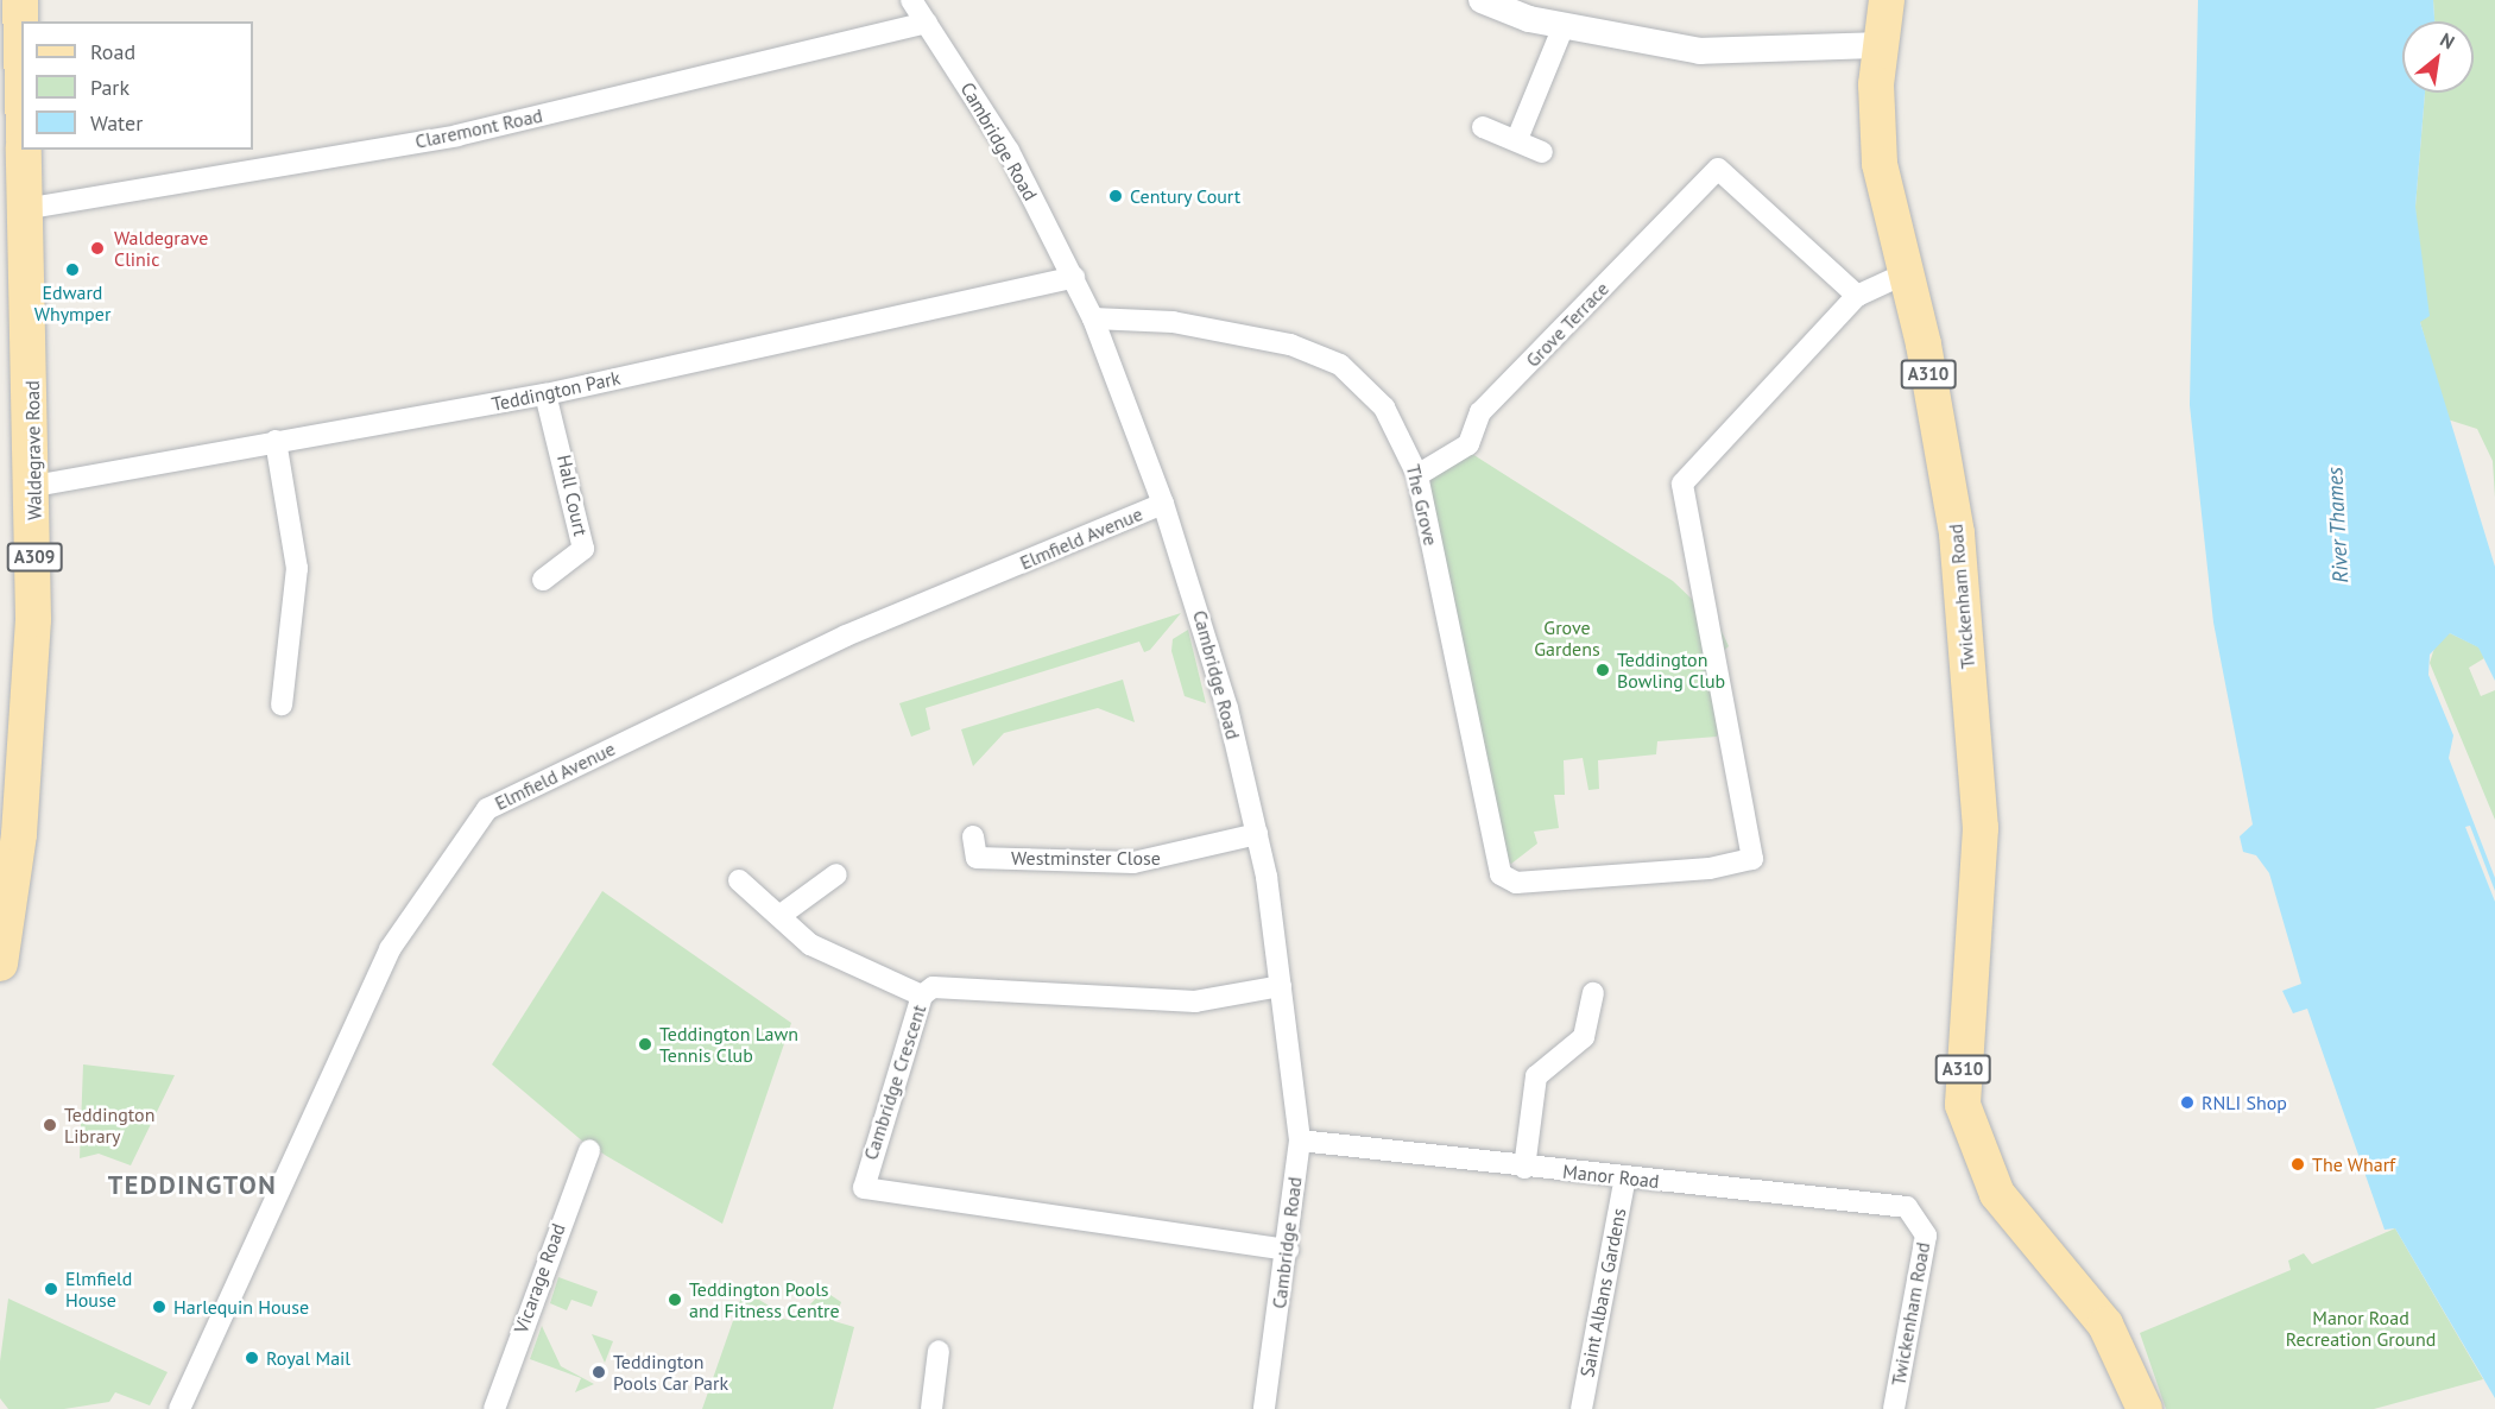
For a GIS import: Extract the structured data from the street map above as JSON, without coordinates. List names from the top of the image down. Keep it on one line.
{"streets":{"main road":["A310","Waldegrave Road","A309","Twickenham Road"],"street":["Claremont Road","Cambridge Road","Grove Terrace","Teddington Park","Hall Court","The Grove","Elmfield Avenue","Westminster Close","Cambridge Crescent","Manor Road","Vicarage Road","Saint Albans Gardens"]},"crossings":[["Claremont Road","Cambridge Road"],["Claremont Road","Waldegrave Road"],["Cambridge Road","Teddington Park"],["Cambridge Road","The Grove"],["Cambridge Road","Elmfield Avenue"],["Cambridge Road","Westminster Close"],["Cambridge Road","Cambridge Crescent"],["Cambridge Road","Manor Road"],["Grove Terrace","The Grove"],["Teddington Park","Waldegrave Road"],["Teddington Park","Hall Court"],["Twickenham Road","Manor Road"],["Manor Road","Saint Albans Gardens"]],"districts":["TEDDINGTON"],"water":["River Thames"],"parks":["Grove Gardens","Manor Road Recreation Ground"],"places":["Century Court","Waldegrave Clinic","Edward Whymper","Teddington Bowling Club","Teddington Lawn Tennis Club","RNLI Shop","Teddington Library","The Wharf","Elmfield House","Teddington Pools and Fitness Centre","Harlequin House","Royal Mail","Teddington Pools Car Park"],"legend":["Road","Park","Water"],"north":"top right"}
